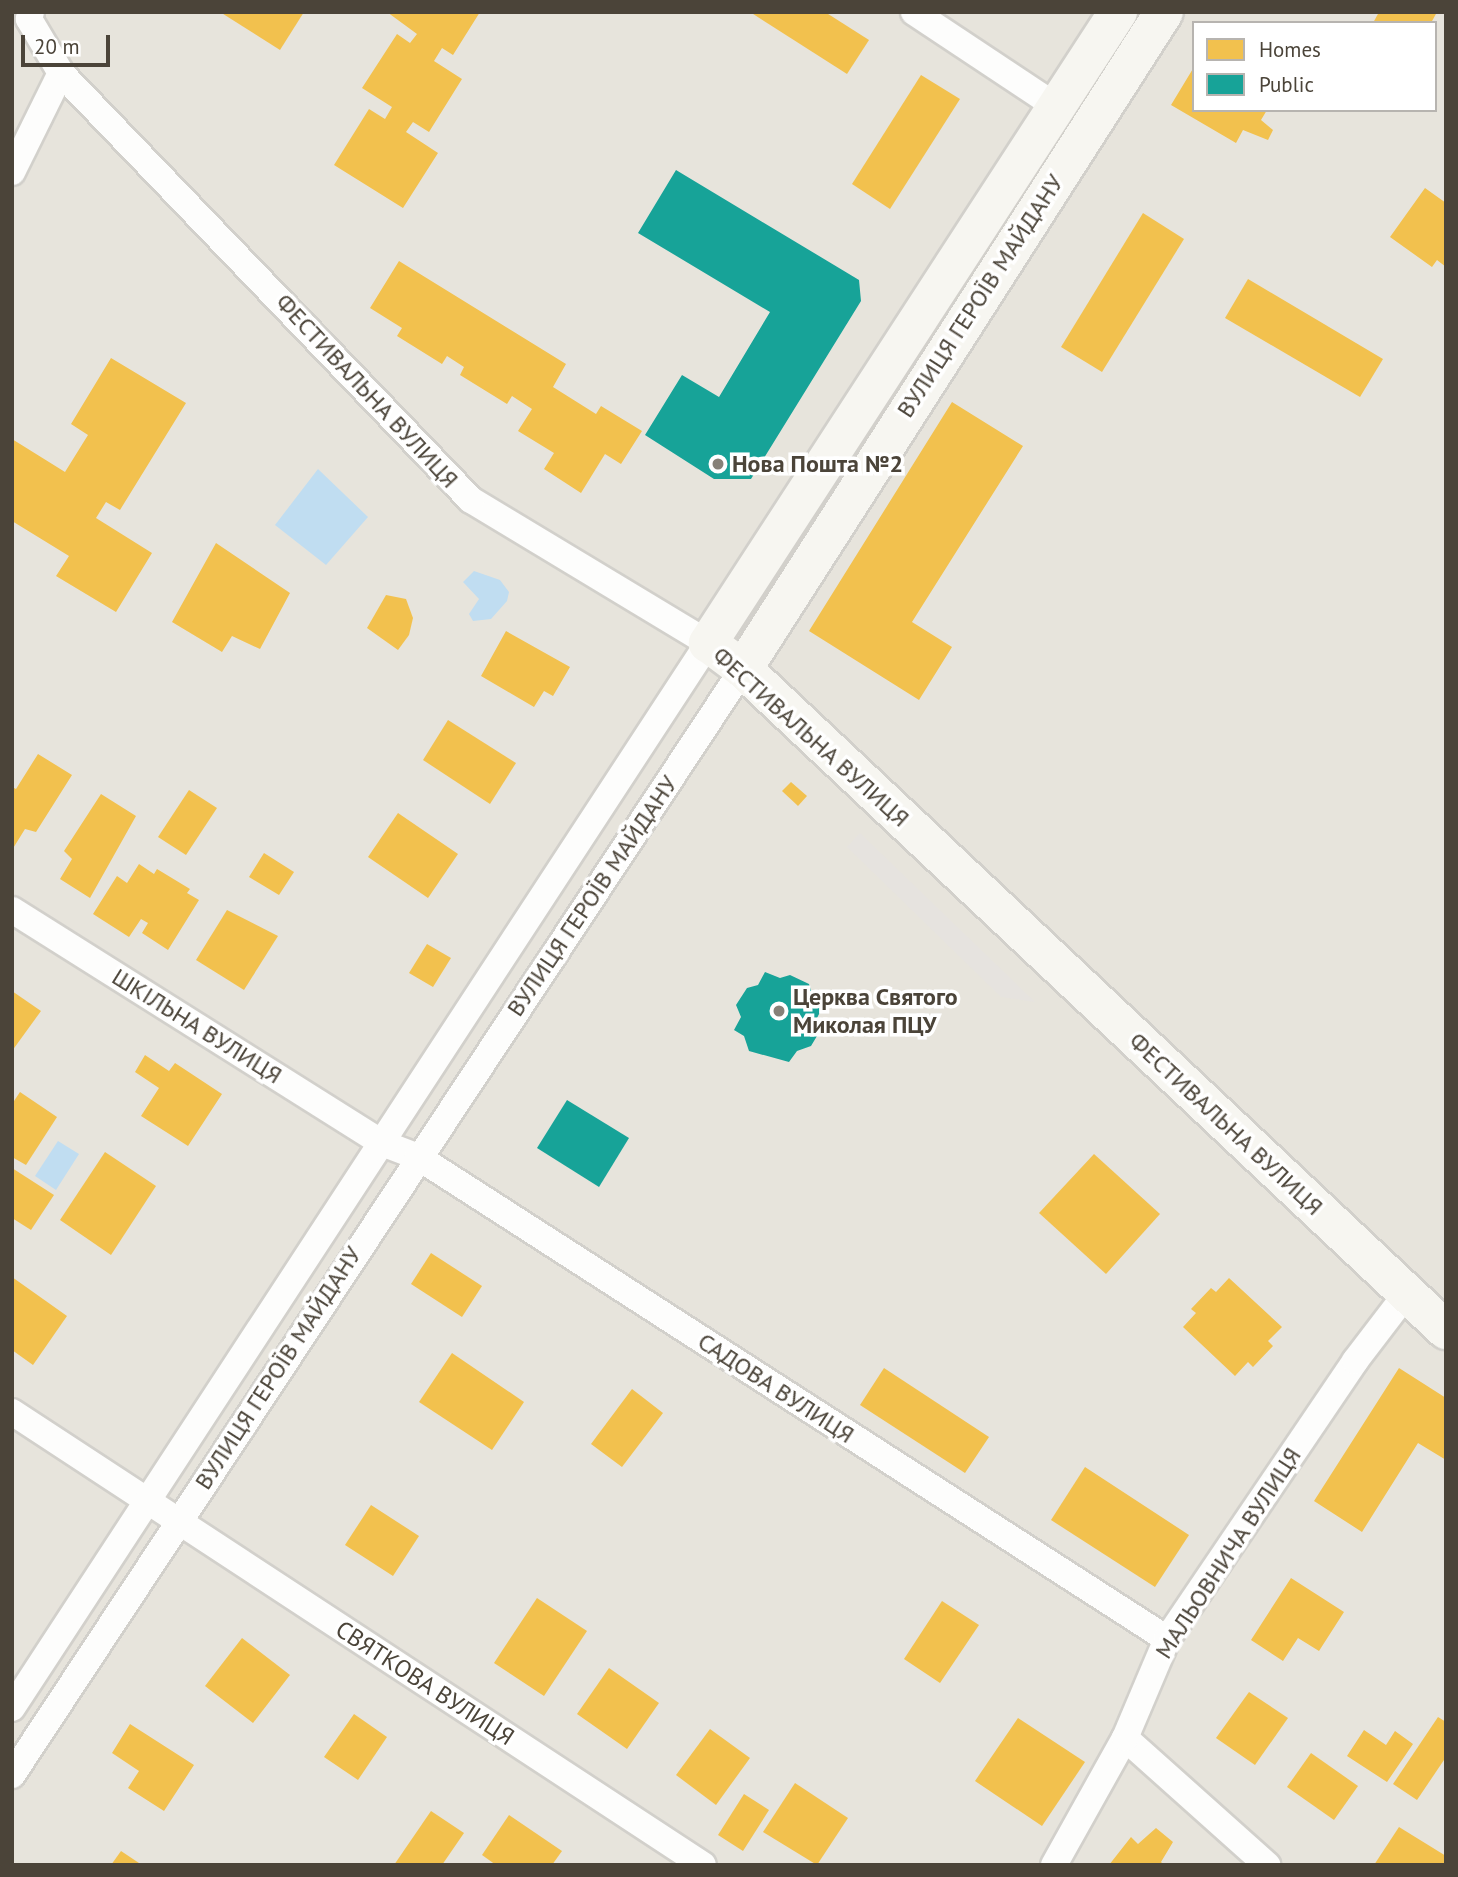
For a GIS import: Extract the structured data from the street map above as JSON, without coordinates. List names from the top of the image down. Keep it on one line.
{"streets":{"street":["ВУЛИЦЯ ГЕРОЇВ МАЙДАНУ","ФЕСТИВАЛЬНА ВУЛИЦЯ","ШКІЛЬНА ВУЛИЦЯ","САДОВА ВУЛИЦЯ","МАЛЬОВНИЧА ВУЛИЦЯ","СВЯТКОВА ВУЛИЦЯ"]},"crossings":[["ВУЛИЦЯ ГЕРОЇВ МАЙДАНУ","ФЕСТИВАЛЬНА ВУЛИЦЯ"],["ВУЛИЦЯ ГЕРОЇВ МАЙДАНУ","ШКІЛЬНА ВУЛИЦЯ"],["ВУЛИЦЯ ГЕРОЇВ МАЙДАНУ","САДОВА ВУЛИЦЯ"],["ВУЛИЦЯ ГЕРОЇВ МАЙДАНУ","СВЯТКОВА ВУЛИЦЯ"],["ФЕСТИВАЛЬНА ВУЛИЦЯ","МАЛЬОВНИЧА ВУЛИЦЯ"],["ШКІЛЬНА ВУЛИЦЯ","САДОВА ВУЛИЦЯ"],["САДОВА ВУЛИЦЯ","МАЛЬОВНИЧА ВУЛИЦЯ"]],"places":["Нова Пошта №2","Церква Святого Миколая ПЦУ"],"legend":["Homes","Public"],"scale_bar":"20 m"}
